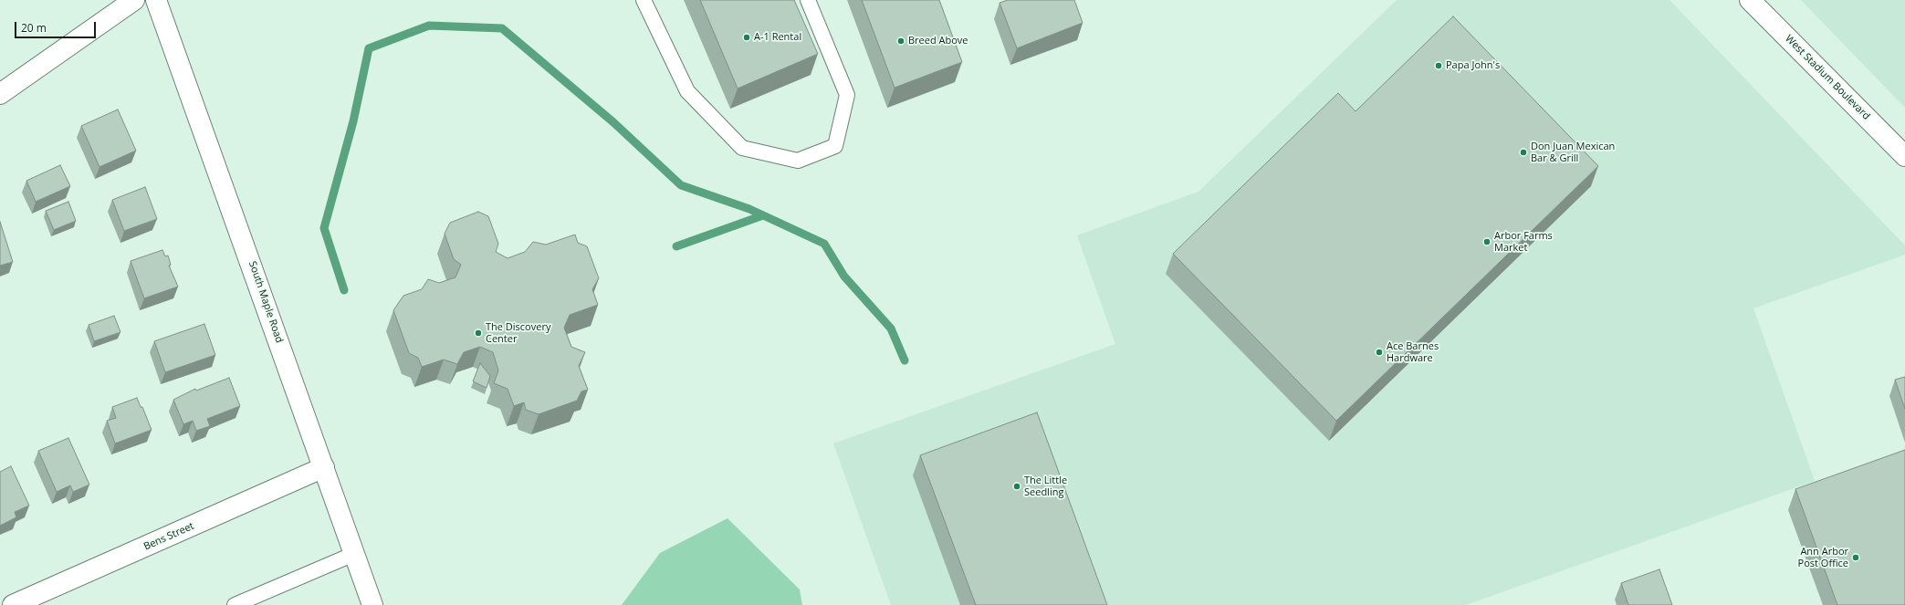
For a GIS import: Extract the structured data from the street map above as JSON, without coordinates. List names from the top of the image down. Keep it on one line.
{"streets":{"street":["West Stadium Boulevard","South Maple Road","Bens Street"]},"crossings":[["South Maple Road","Bens Street"]],"places":["A-1 Rental","Breed Above","Papa John's","Don Juan Mexican Bar & Grill","Arbor Farms Market","The Discovery Center","Ace Barnes Hardware","The Little Seedling","Ann Arbor Post Office"],"scale_bar":"20 m"}
